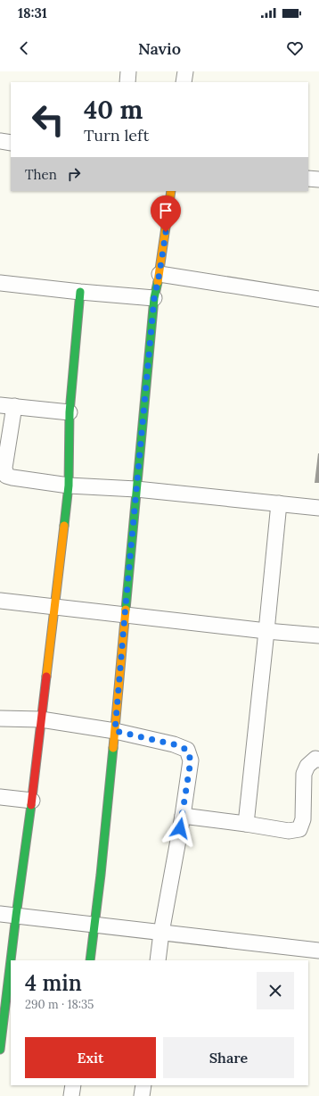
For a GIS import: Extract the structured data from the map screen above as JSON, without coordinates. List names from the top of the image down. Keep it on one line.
{"page":{"status":"18:31","header":"Navio","turn":["40 m","Turn left"],"then":"Then","heading":["4 min","290 m · 18:35"],"buttons":["Exit","Share"]}}
